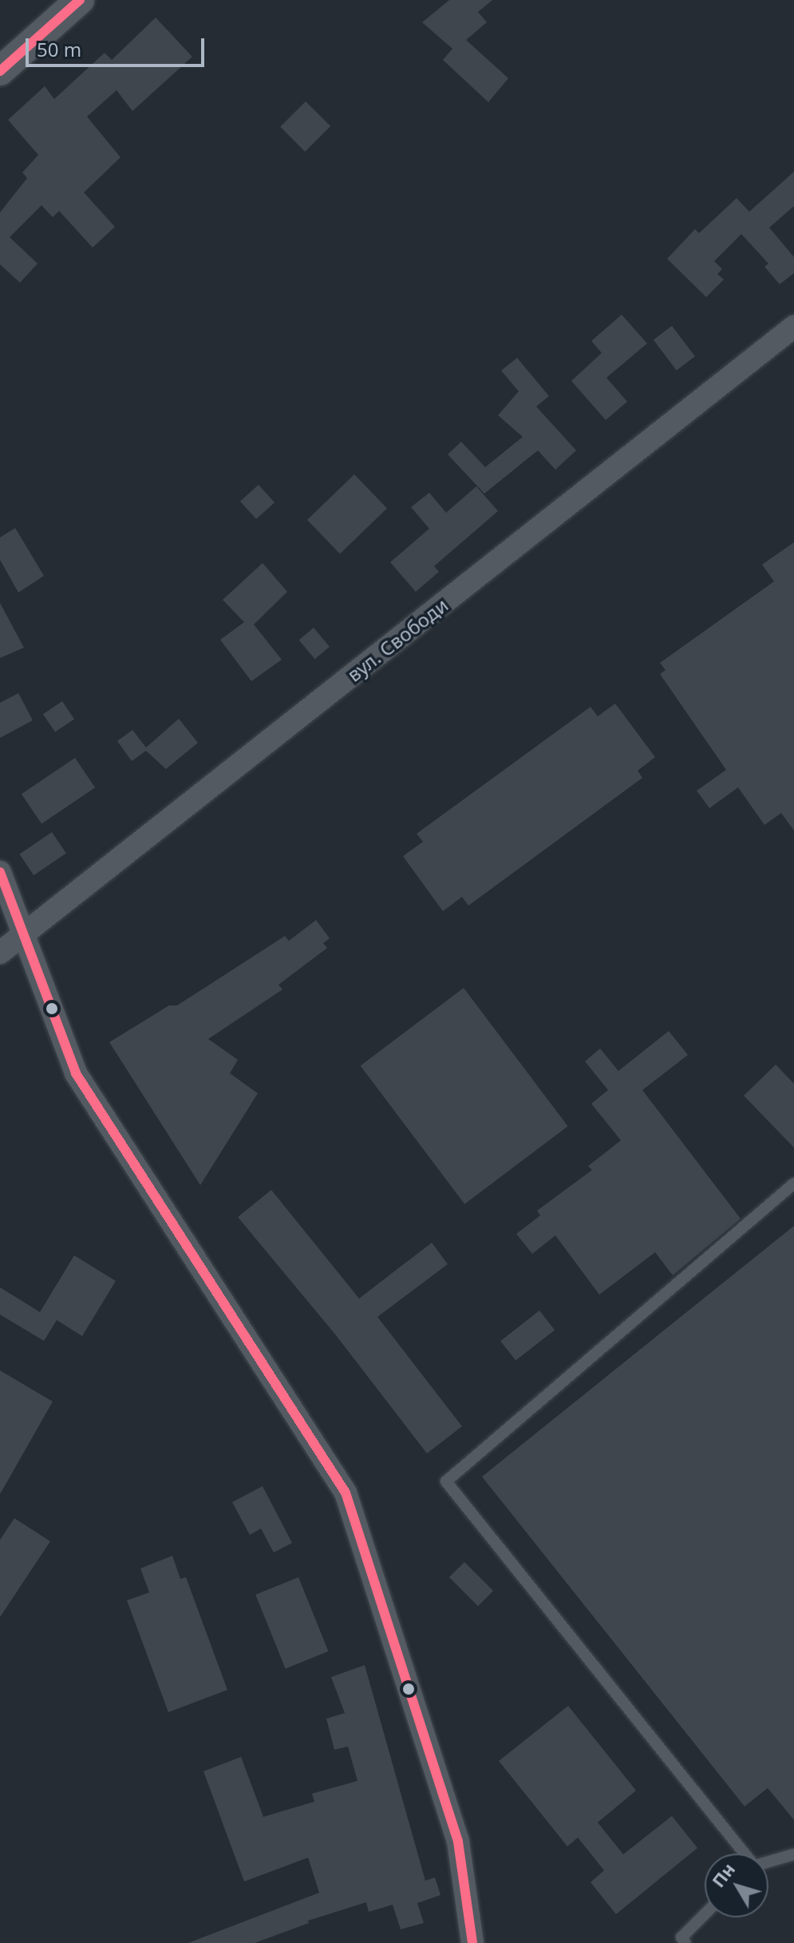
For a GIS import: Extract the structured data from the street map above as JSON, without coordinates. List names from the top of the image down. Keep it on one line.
{"streets":{"street":["вул. Свободи"]},"scale_bar":"50 m","north":"top left"}
